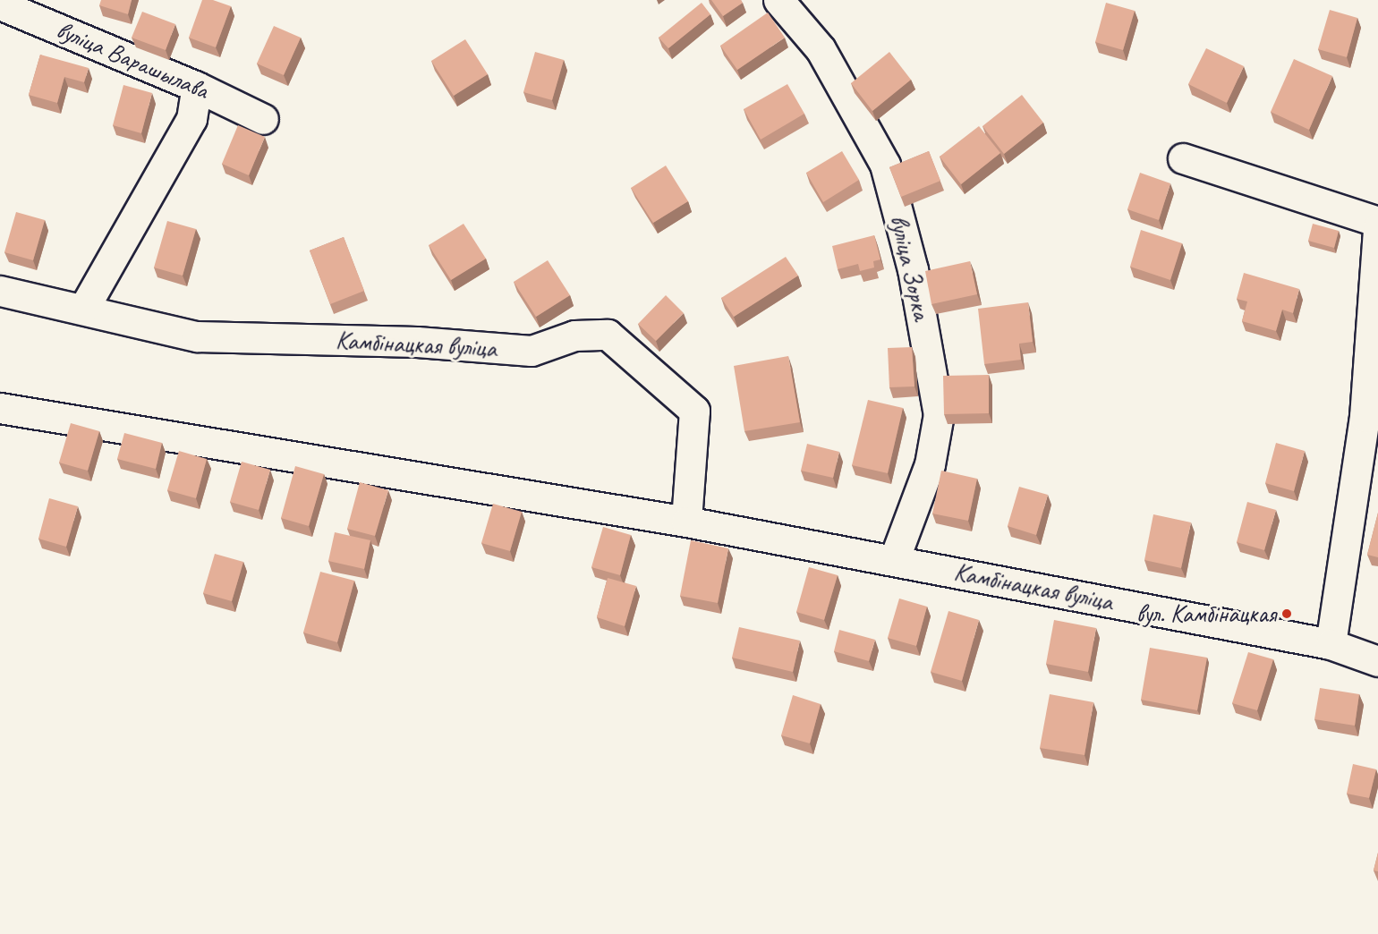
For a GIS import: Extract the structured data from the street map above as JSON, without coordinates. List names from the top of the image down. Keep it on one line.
{"streets":{"street":["вуліца Варашылава","вуліца Зорка","Камбінацкая вуліца"]},"crossings":[["вуліца Зорка","Камбінацкая вуліца"]],"places":["вул. Камбінацкая"]}
